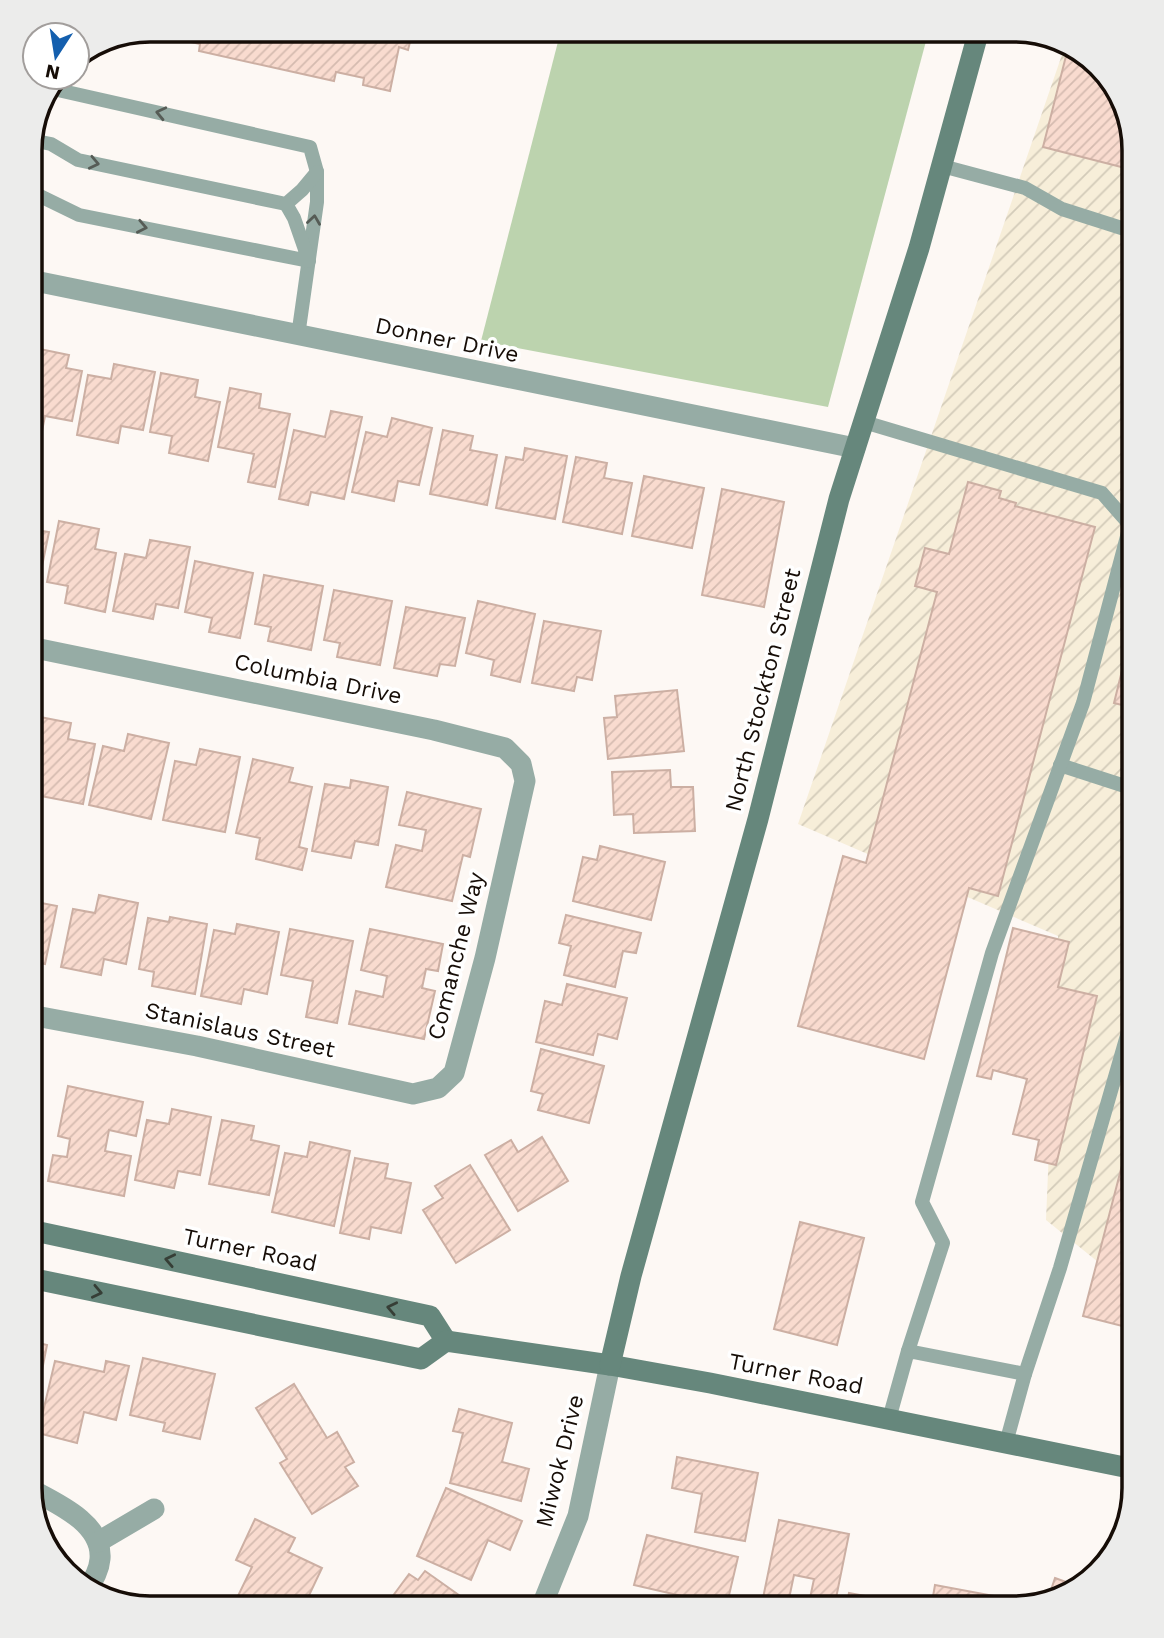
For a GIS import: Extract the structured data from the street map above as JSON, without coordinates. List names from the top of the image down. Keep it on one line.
{"streets":{"main road":["North Stockton Street","Turner Road"],"street":["Donner Drive","Columbia Drive","Comanche Way","Stanislaus Street","Miwok Drive"]},"crossings":[["Donner Drive","North Stockton Street"],["Columbia Drive","Comanche Way"],["North Stockton Street","Turner Road"],["North Stockton Street","Miwok Drive"],["Comanche Way","Stanislaus Street"],["Turner Road","Miwok Drive"]],"north":"bottom"}
